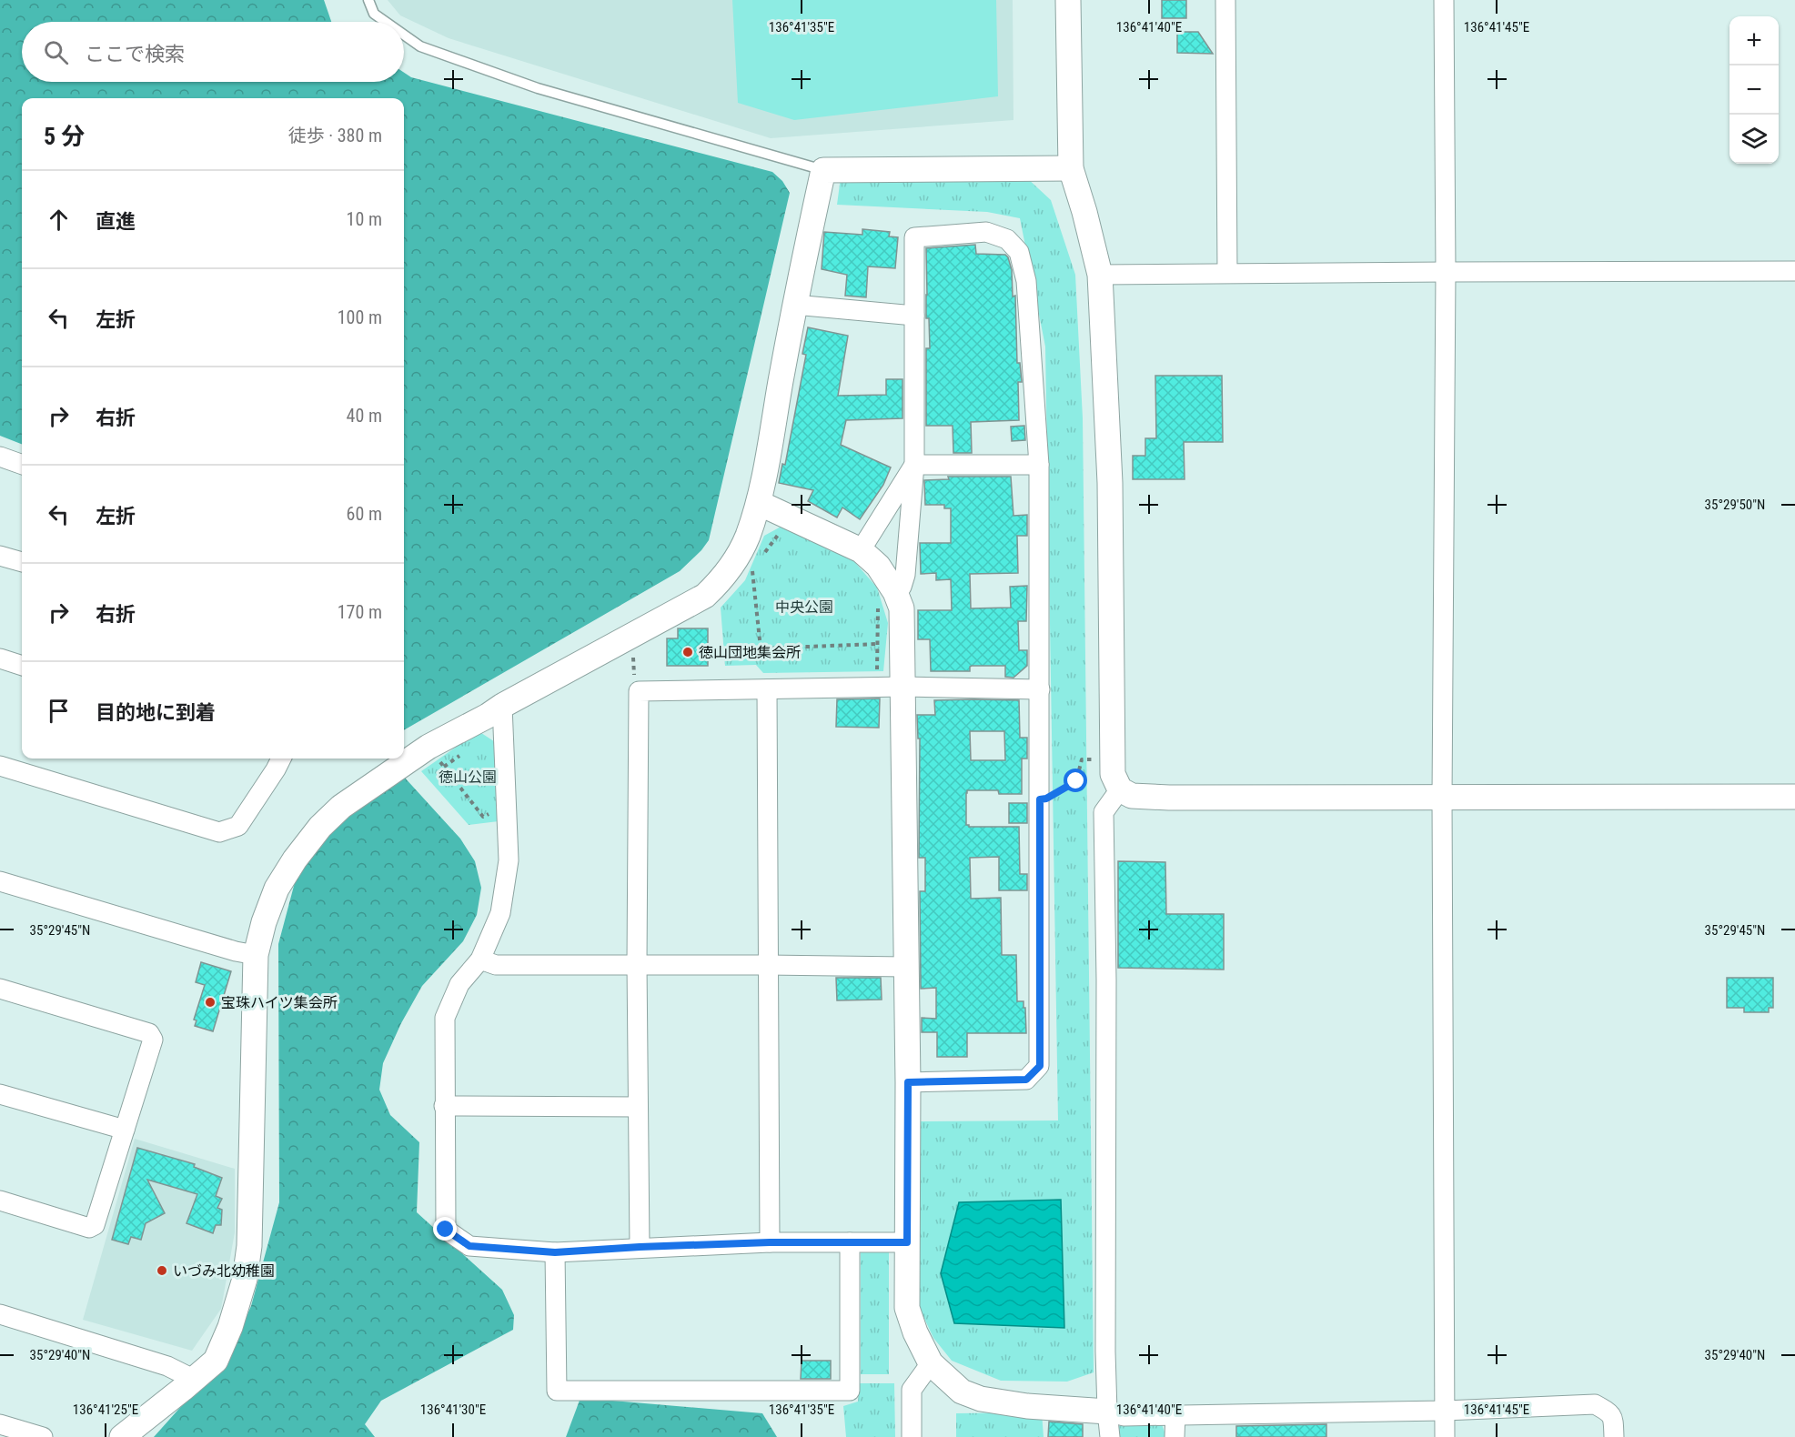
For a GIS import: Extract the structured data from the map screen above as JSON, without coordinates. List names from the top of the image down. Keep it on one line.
{"parks":["中央公園","徳山公園"],"places":["徳山団地集会所","宝珠ハイツ集会所","いづみ北幼稚園"],"page":{"map_buttons":["+","−"],"search":"ここで検索","heading":["5 分","徒歩 · 380 m"],"list":[["直進","10 m"],["左折","100 m"],["右折","40 m"],["左折","60 m"],["右折","170 m"],"目的地に到着"]},"coordinates":["136°41'35\"E","136°41'40\"E","136°41'45\"E","35°29'50\"N","35°29'45\"N","35°29'40\"N","136°41'25\"E","136°41'30\"E"]}
